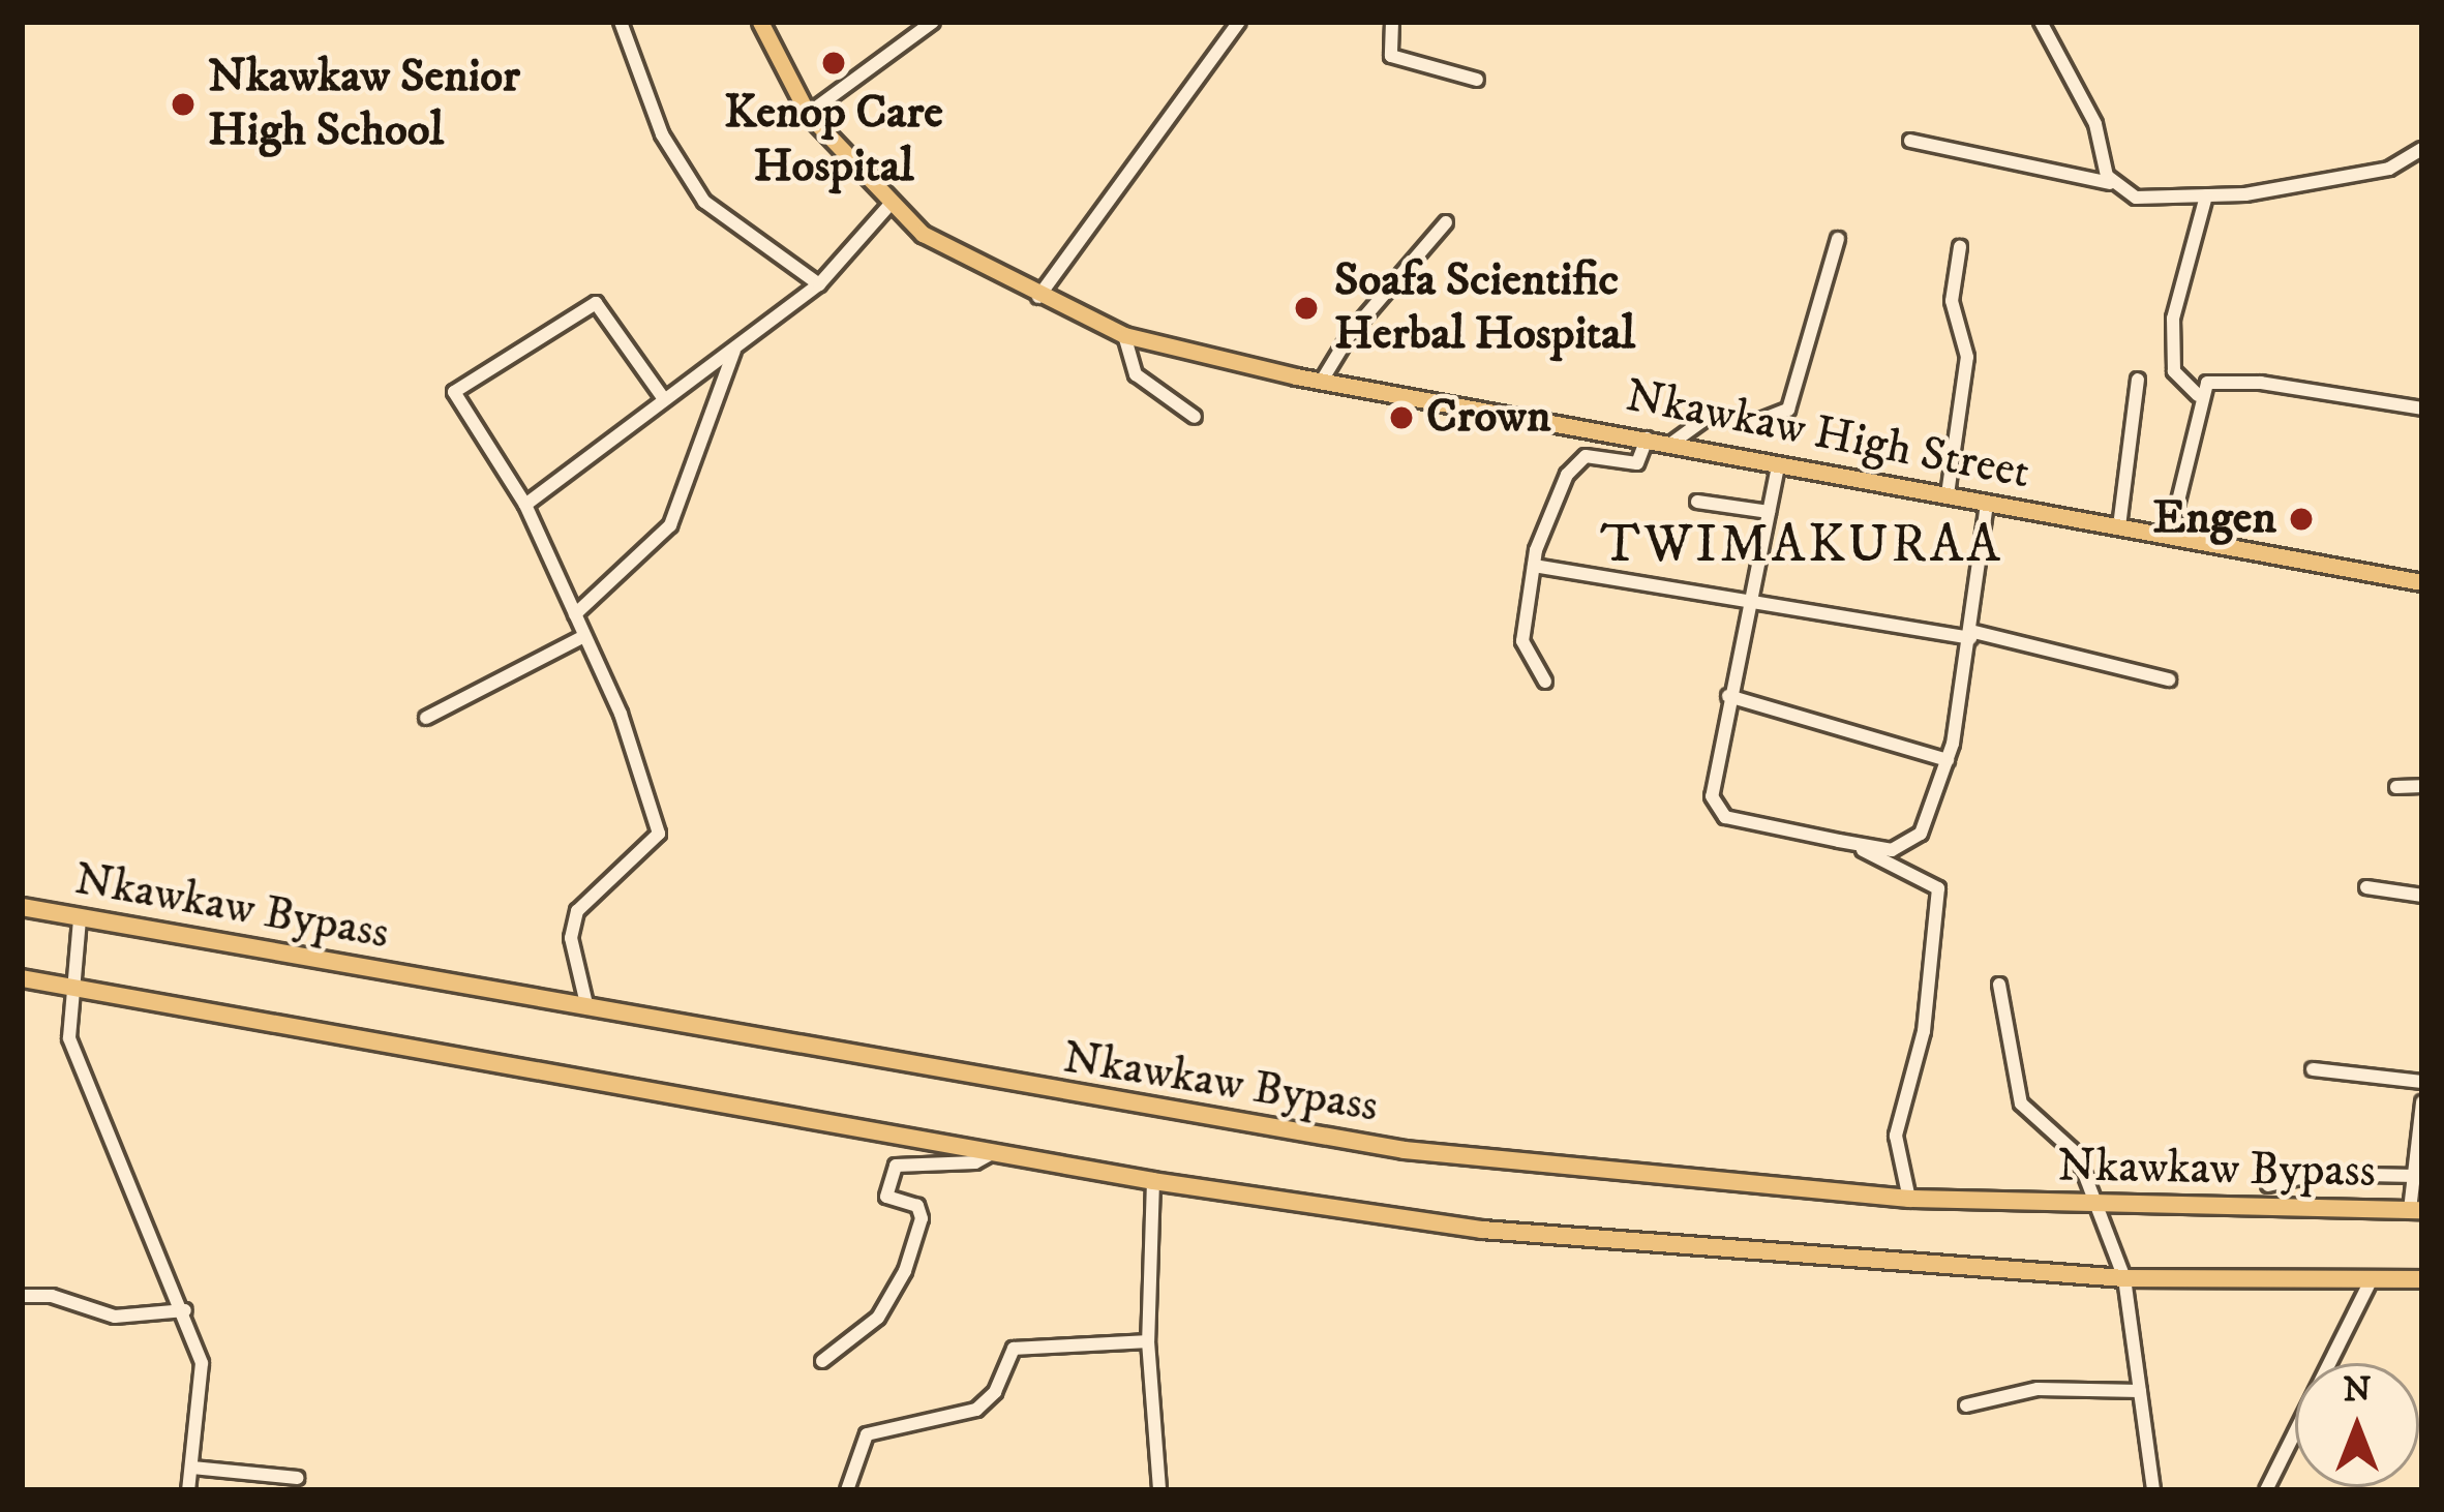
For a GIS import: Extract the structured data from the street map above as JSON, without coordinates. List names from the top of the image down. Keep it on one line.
{"streets":{"highway":["Nkawkaw Bypass"],"main road":["Nkawkaw High Street"]},"districts":["TWIMAKURAA"],"places":["Kenop Care Hospital","Nkawkaw Senior High School","Soafa Scientific Herbal Hospital","Crown","Engen"],"north":"top"}
